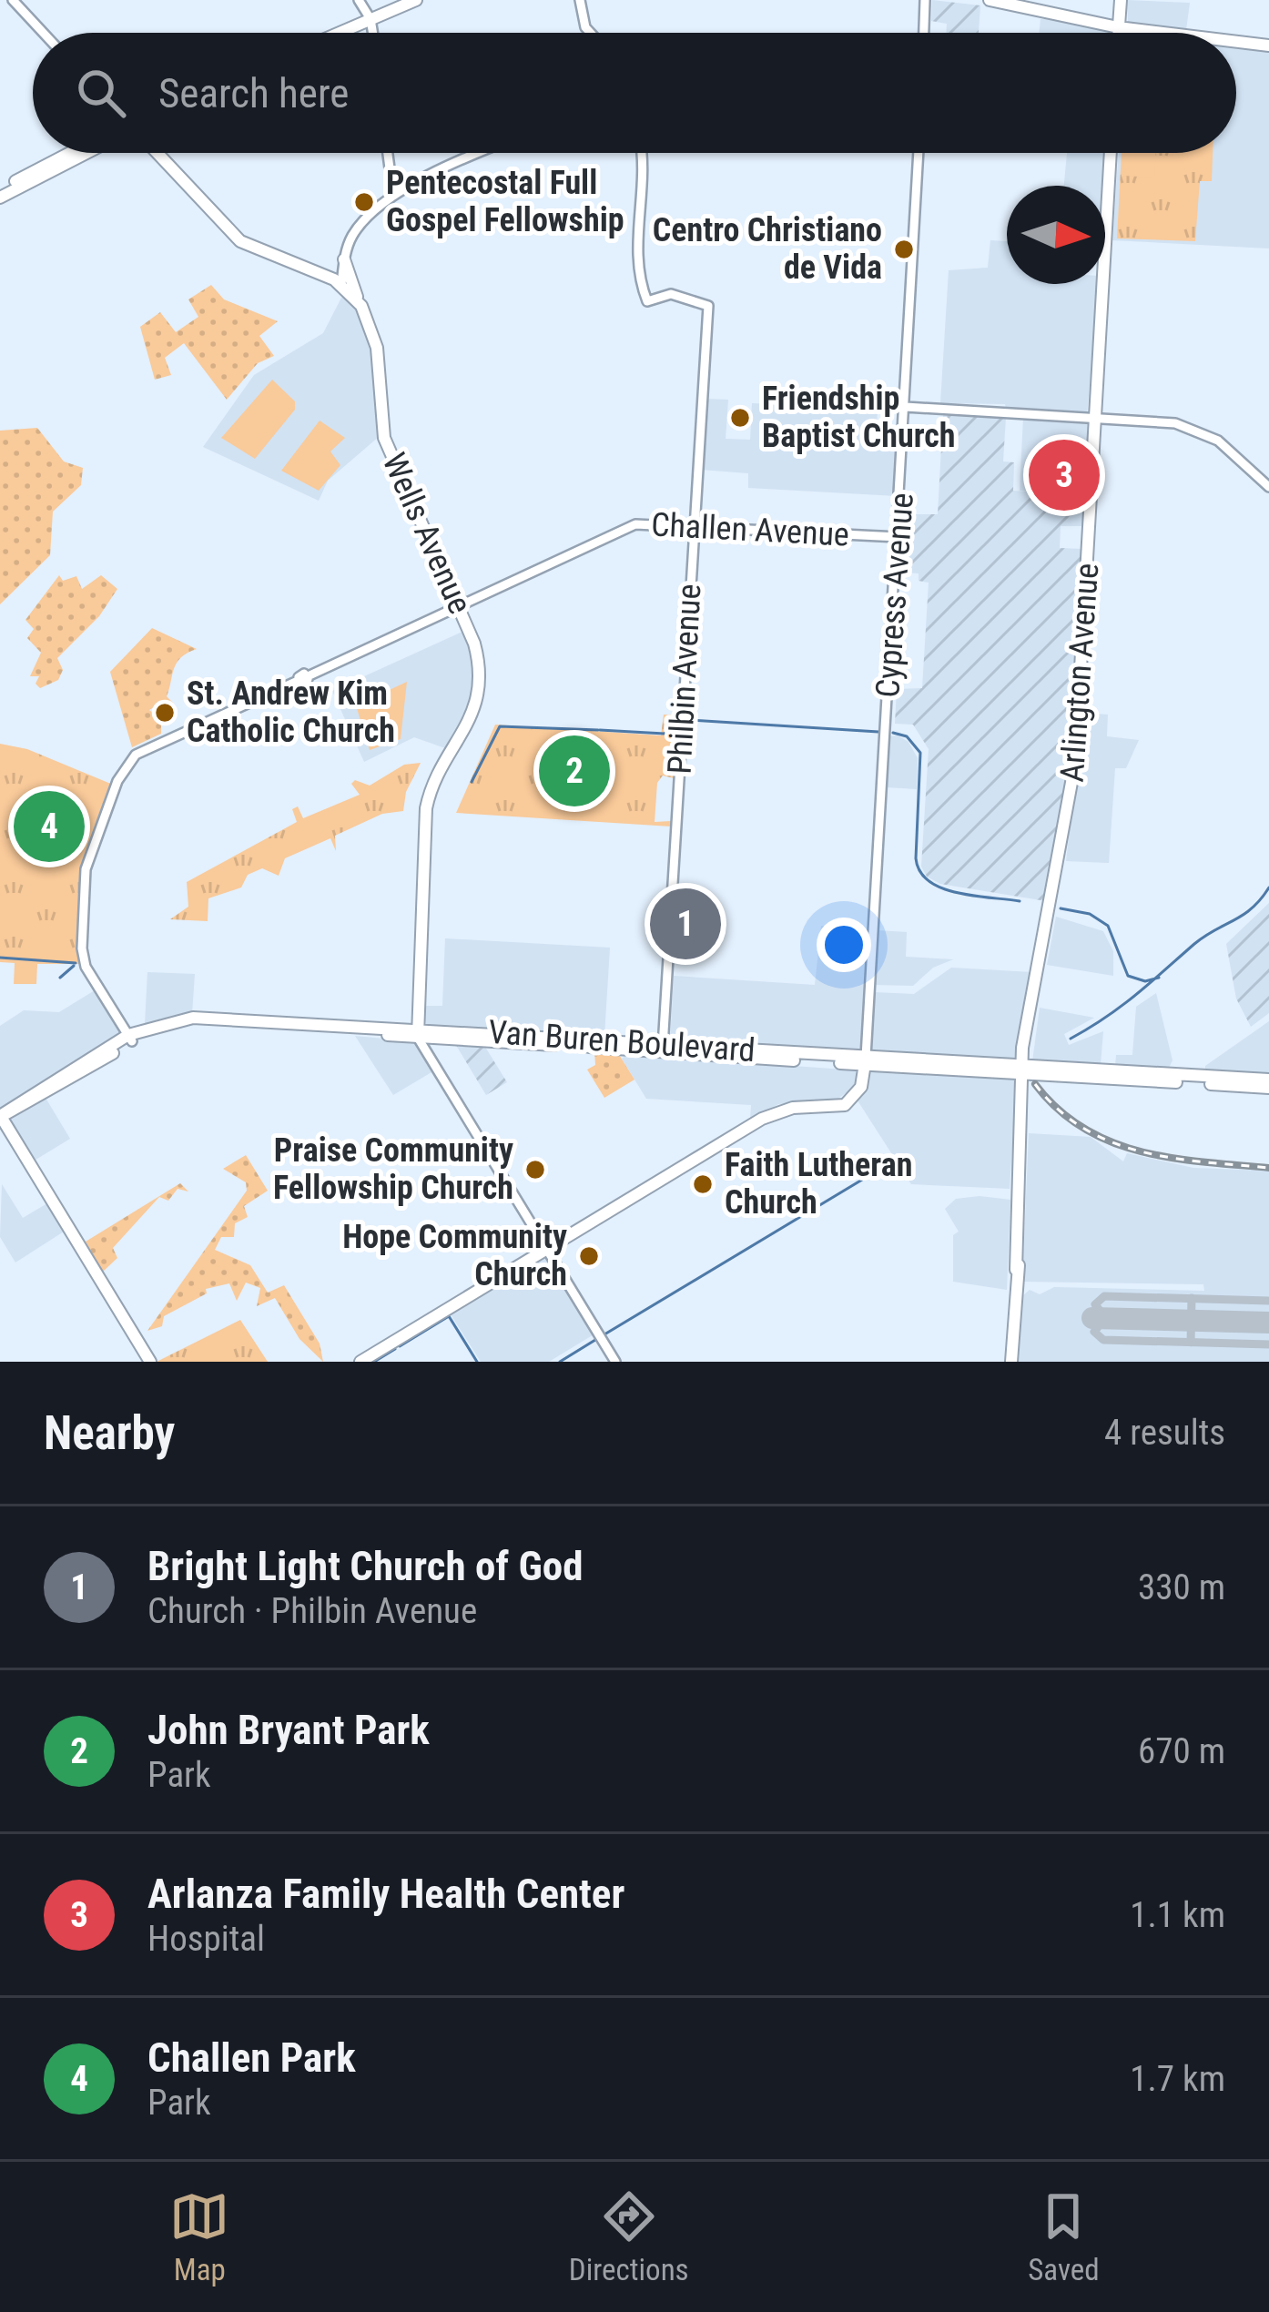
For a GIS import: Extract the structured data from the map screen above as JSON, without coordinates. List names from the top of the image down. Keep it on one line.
{"streets":{"main road":["Wells Avenue","Arlington Avenue","Van Buren Boulevard"],"street":["Challen Avenue","Cypress Avenue","Philbin Avenue"]},"crossings":[["Challen Avenue","Wells Avenue"],["Challen Avenue","Cypress Avenue"],["Challen Avenue","Philbin Avenue"],["Challen Avenue","Van Buren Boulevard"],["Wells Avenue","Van Buren Boulevard"],["Cypress Avenue","Van Buren Boulevard"],["Arlington Avenue","Van Buren Boulevard"],["Philbin Avenue","Van Buren Boulevard"]],"places":["Pentecostal Full Gospel Fellowship","Centro Christiano de Vida","Friendship Baptist Church","St. Andrew Kim Catholic Church","Praise Community Fellowship Church","Faith Lutheran Church","Hope Community Church"],"north":"right","page":{"search":"Search here","pins":["3","2","4","1"],"heading":["Nearby","4 results"],"list":[{"mark":"1","name":"Bright Light Church of God","note":"Church · Philbin Avenue","value":"330 m"},{"mark":"2","name":"John Bryant Park","note":"Park","value":"670 m"},{"mark":"3","name":"Arlanza Family Health Center","note":"Hospital","value":"1.1 km"},{"mark":"4","name":"Challen Park","note":"Park","value":"1.7 km"}],"nav":["Map","Directions","Saved"]}}
